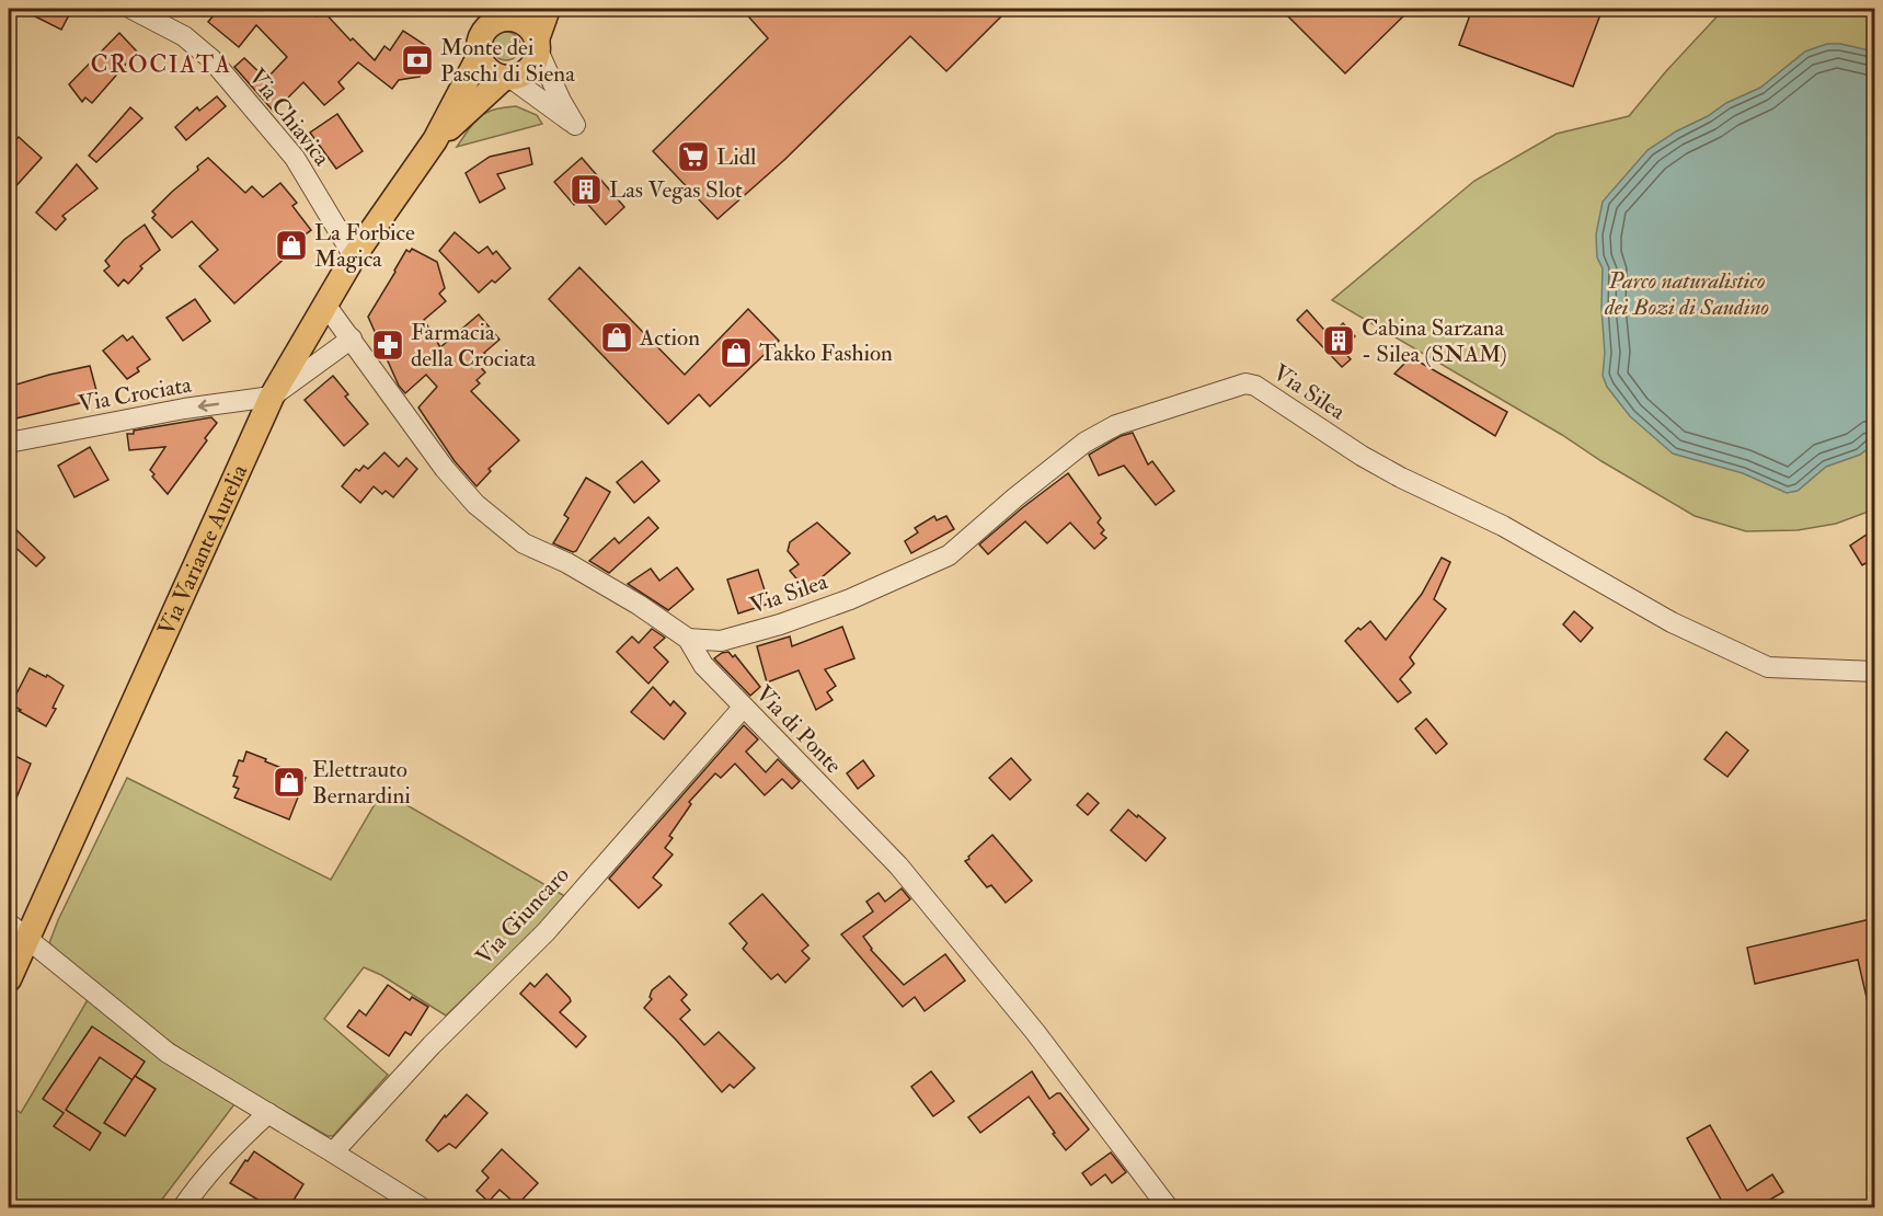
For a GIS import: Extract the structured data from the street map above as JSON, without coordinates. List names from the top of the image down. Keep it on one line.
{"streets":{"main road":["Via Variante Aurelia"],"street":["Via Chiavica","Via Silea","Via Crociata","Via di Ponte","Via Giuncaro"]},"crossings":[["Via Chiavica","Via Variante Aurelia"],["Via Silea","Via di Ponte"],["Via Crociata","Via Variante Aurelia"],["Via Variante Aurelia","Via di Ponte"],["Via di Ponte","Via Giuncaro"]],"one_way":["Via Crociata"],"districts":["CROCIATA"],"parks":["Parco naturalistico dei Bozi di Saudino"],"places":{"bank":["Monte dei Paschi di Siena"],"supermarket":["Lidl"],"building":["Las Vegas Slot","Cabina Sarzana - Silea (SNAM)"],"shop":["La Forbice Magica","Action","Takko Fashion","Elettrauto Bernardini"],"pharmacy":["Farmacia della Crociata"]}}
